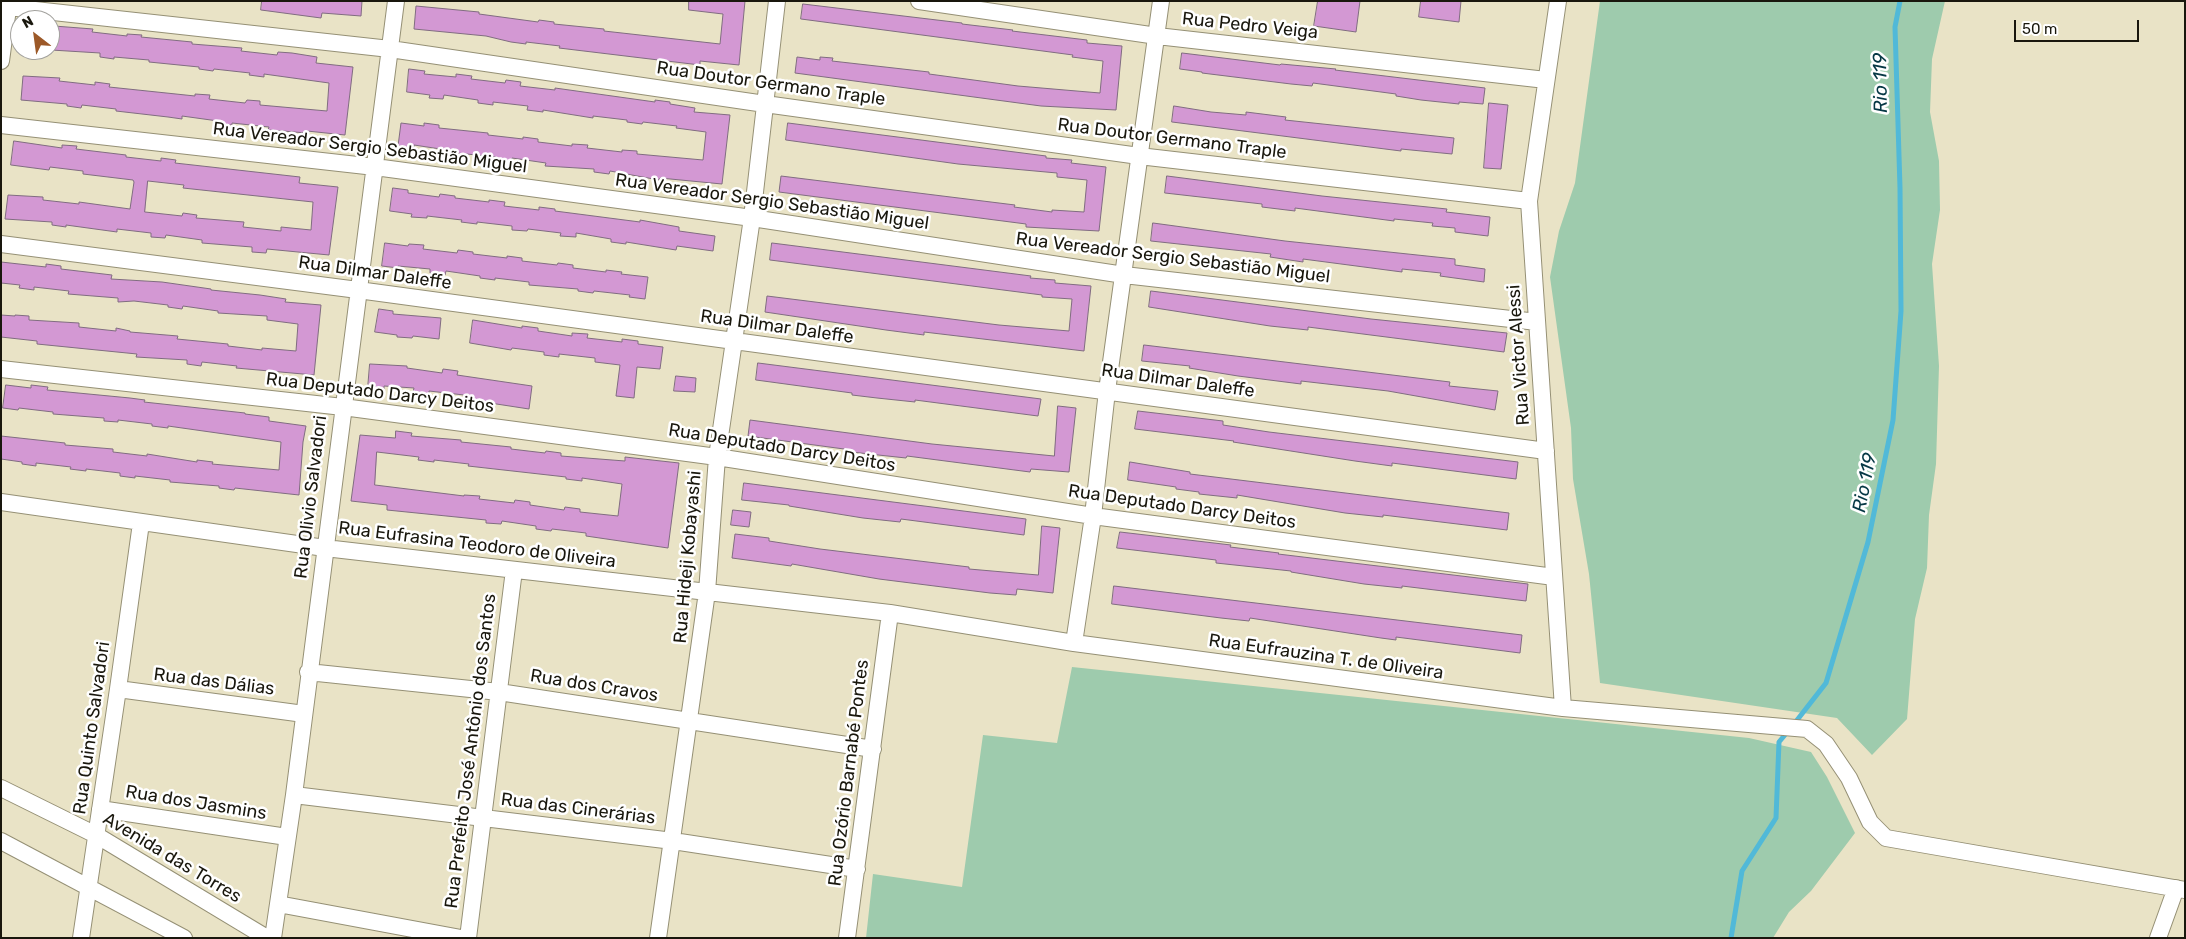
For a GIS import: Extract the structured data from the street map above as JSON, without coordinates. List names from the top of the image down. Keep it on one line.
{"streets":{"street":["Rua Pedro Veiga","Rua Doutor Germano Traple","Rua Vereador Sergio Sebastião Miguel","Rua Dilmar Daleffe","Rua Victor Alessi","Rua Deputado Darcy Deitos","Rua Olivio Salvadori","Rua Eufrasina Teodoro de Oliveira","Rua Hideji Kobayashi","Rua Eufrauzina T. de Oliveira","Rua das Dálias","Rua dos Cravos","Rua Quinto Salvadori","Rua Prefeito José Antônio dos Santos","Rua Ozório Barnabé Pontes","Rua dos Jasmins","Rua das Cinerárias","Avenida das Torres"]},"crossings":[["Rua Pedro Veiga","Rua Victor Alessi"],["Rua Doutor Germano Traple","Rua Victor Alessi"],["Rua Doutor Germano Traple","Rua Olivio Salvadori"],["Rua Doutor Germano Traple","Rua Hideji Kobayashi"],["Rua Vereador Sergio Sebastião Miguel","Rua Victor Alessi"],["Rua Vereador Sergio Sebastião Miguel","Rua Olivio Salvadori"],["Rua Vereador Sergio Sebastião Miguel","Rua Hideji Kobayashi"],["Rua Dilmar Daleffe","Rua Victor Alessi"],["Rua Dilmar Daleffe","Rua Olivio Salvadori"],["Rua Dilmar Daleffe","Rua Hideji Kobayashi"],["Rua Victor Alessi","Rua Deputado Darcy Deitos"],["Rua Victor Alessi","Rua Eufrauzina T. de Oliveira"],["Rua Deputado Darcy Deitos","Rua Olivio Salvadori"],["Rua Deputado Darcy Deitos","Rua Hideji Kobayashi"],["Rua Olivio Salvadori","Rua Eufrasina Teodoro de Oliveira"],["Rua Olivio Salvadori","Rua das Dálias"],["Rua Olivio Salvadori","Rua dos Cravos"],["Rua Olivio Salvadori","Rua dos Jasmins"],["Rua Olivio Salvadori","Rua das Cinerárias"],["Rua Eufrasina Teodoro de Oliveira","Rua Hideji Kobayashi"],["Rua Eufrasina Teodoro de Oliveira","Rua Eufrauzina T. de Oliveira"],["Rua Eufrasina Teodoro de Oliveira","Rua Quinto Salvadori"],["Rua Eufrasina Teodoro de Oliveira","Rua Prefeito José Antônio dos Santos"],["Rua Eufrasina Teodoro de Oliveira","Rua Ozório Barnabé Pontes"],["Rua Hideji Kobayashi","Rua dos Cravos"],["Rua Hideji Kobayashi","Rua das Cinerárias"],["Rua Eufrauzina T. de Oliveira","Rua Ozório Barnabé Pontes"],["Rua das Dálias","Rua Quinto Salvadori"],["Rua dos Cravos","Rua Prefeito José Antônio dos Santos"],["Rua dos Cravos","Rua Ozório Barnabé Pontes"],["Rua Quinto Salvadori","Rua dos Jasmins"],["Rua Quinto Salvadori","Avenida das Torres"],["Rua Prefeito José Antônio dos Santos","Rua das Cinerárias"],["Rua Ozório Barnabé Pontes","Rua das Cinerárias"]],"water":["Rio 119"],"scale_bar":"50 m","north":"top left"}
